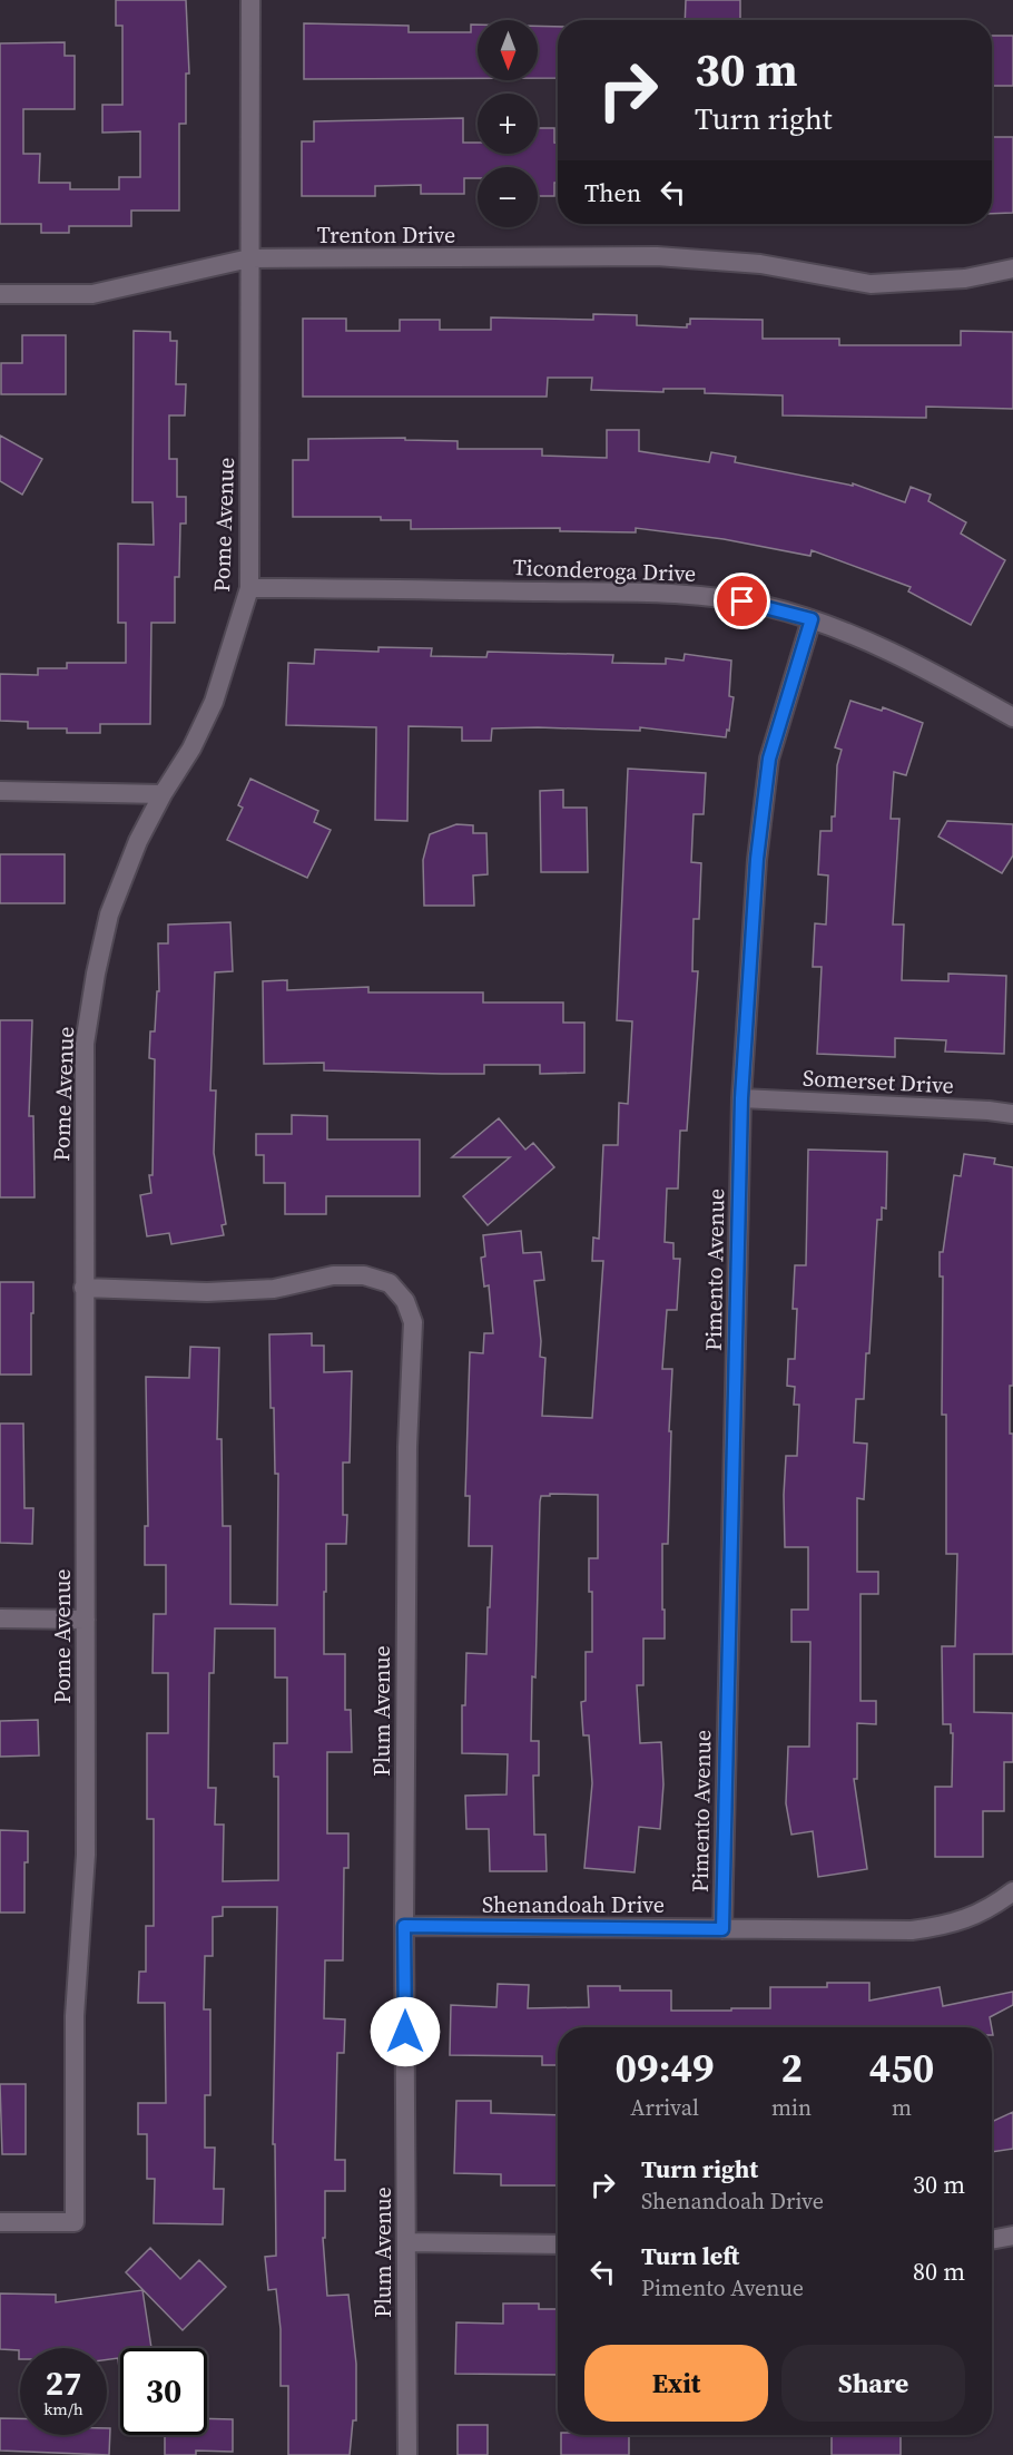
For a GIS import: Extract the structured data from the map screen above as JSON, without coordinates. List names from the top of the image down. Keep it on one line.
{"streets":{"street":["Trenton Drive","Pome Avenue","Ticonderoga Drive","Somerset Drive","Pimento Avenue","Plum Avenue","Shenandoah Drive"]},"crossings":[["Trenton Drive","Pome Avenue"],["Pome Avenue","Ticonderoga Drive"],["Pome Avenue","Plum Avenue"],["Ticonderoga Drive","Pimento Avenue"],["Somerset Drive","Pimento Avenue"],["Pimento Avenue","Shenandoah Drive"],["Plum Avenue","Shenandoah Drive"]],"north":"bottom","page":{"map_buttons":["+","−"],"turn":["30 m","Turn right"],"then":"Then","eta":["09:49","Arrival","2","min","450","m"],"list":[{"name":"Turn right","note":"Shenandoah Drive","value":"30 m"},{"name":"Turn left","note":"Pimento Avenue","value":"80 m"}],"buttons":["Exit","Share"],"speed":"27 km/h","limit":"30"}}
